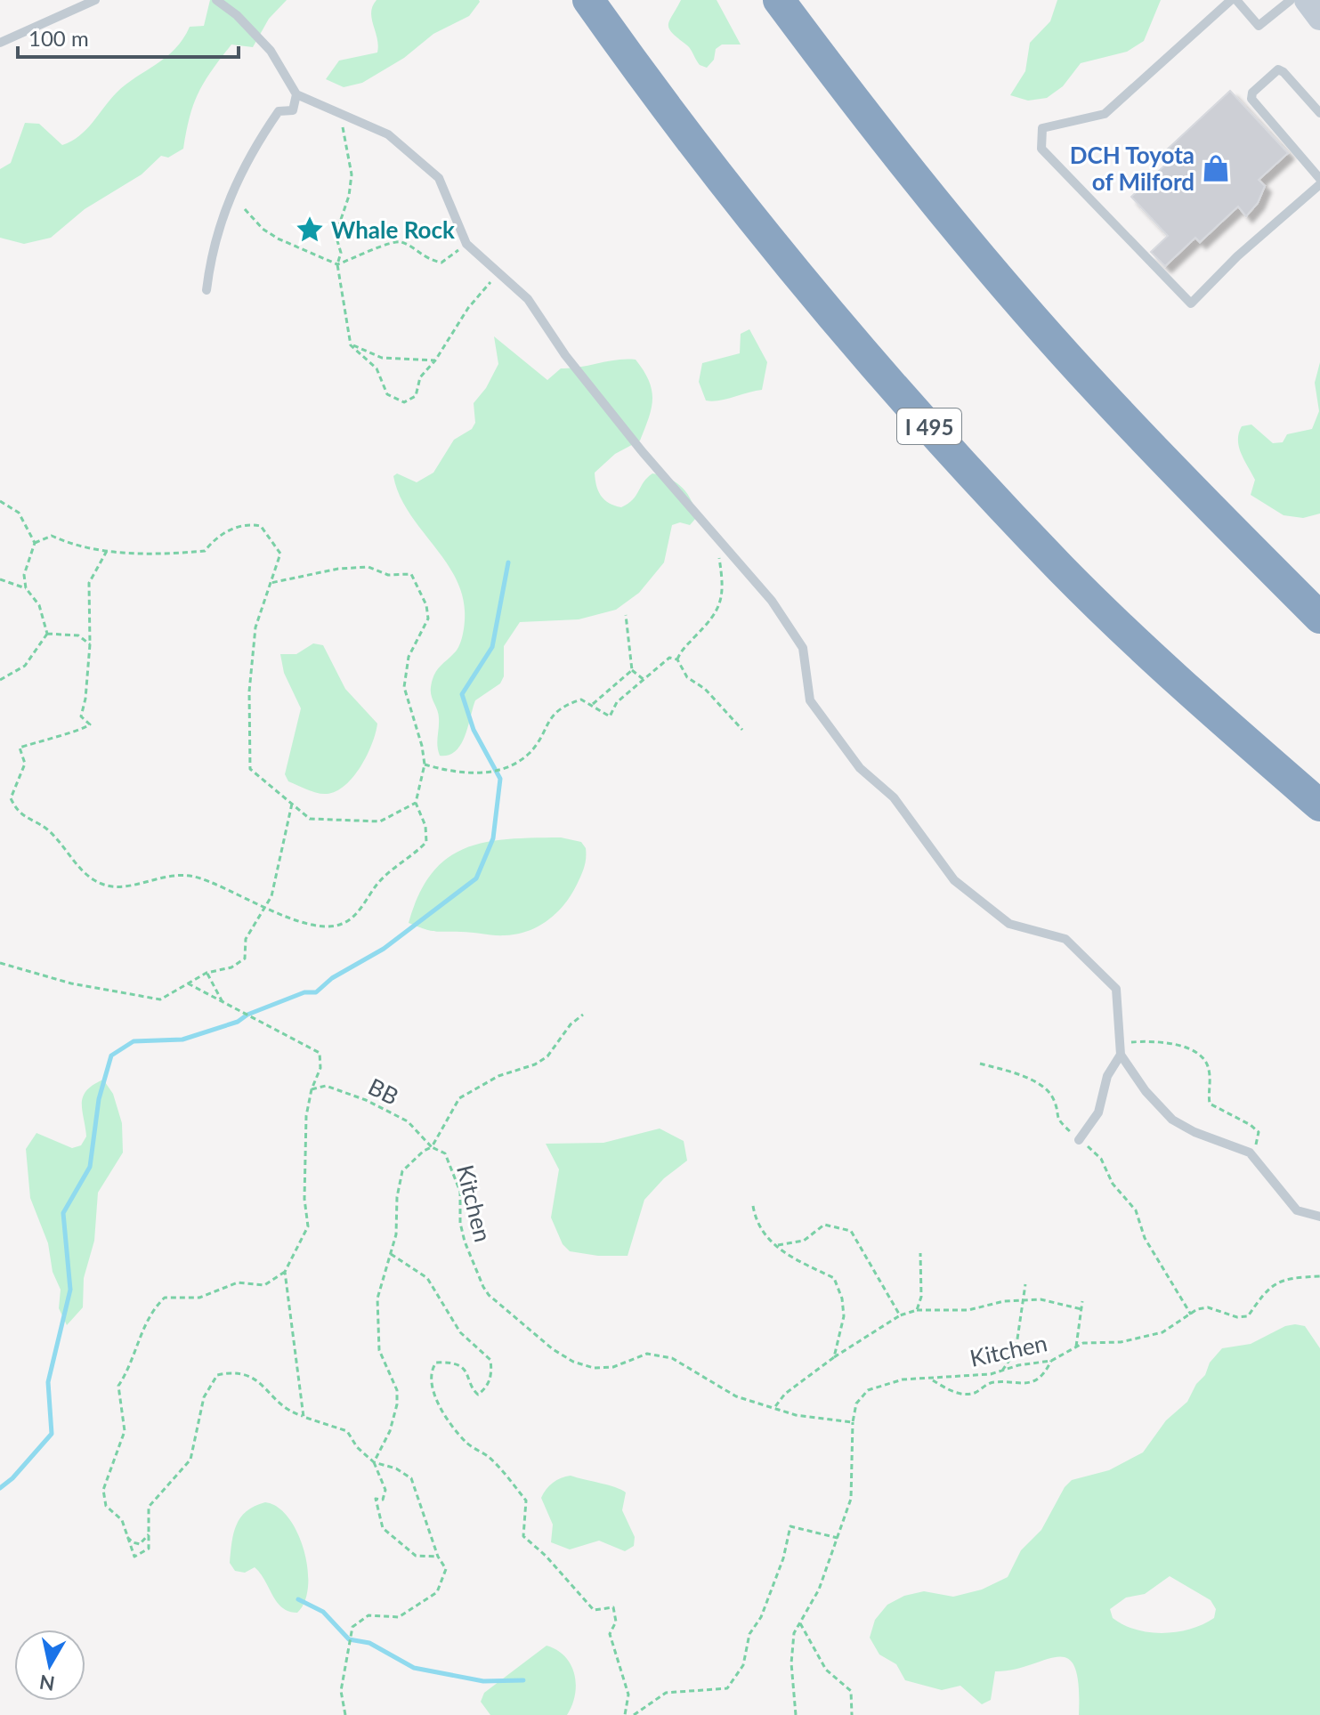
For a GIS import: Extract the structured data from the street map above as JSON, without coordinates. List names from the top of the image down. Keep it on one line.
{"streets":{"highway":["I 495"],"path":["BB","Kitchen"]},"crossings":[["BB","Kitchen"]],"places":{"shop":["DCH Toyota of Milford"],"place":["Whale Rock"]},"scale_bar":"100 m","north":"bottom"}
